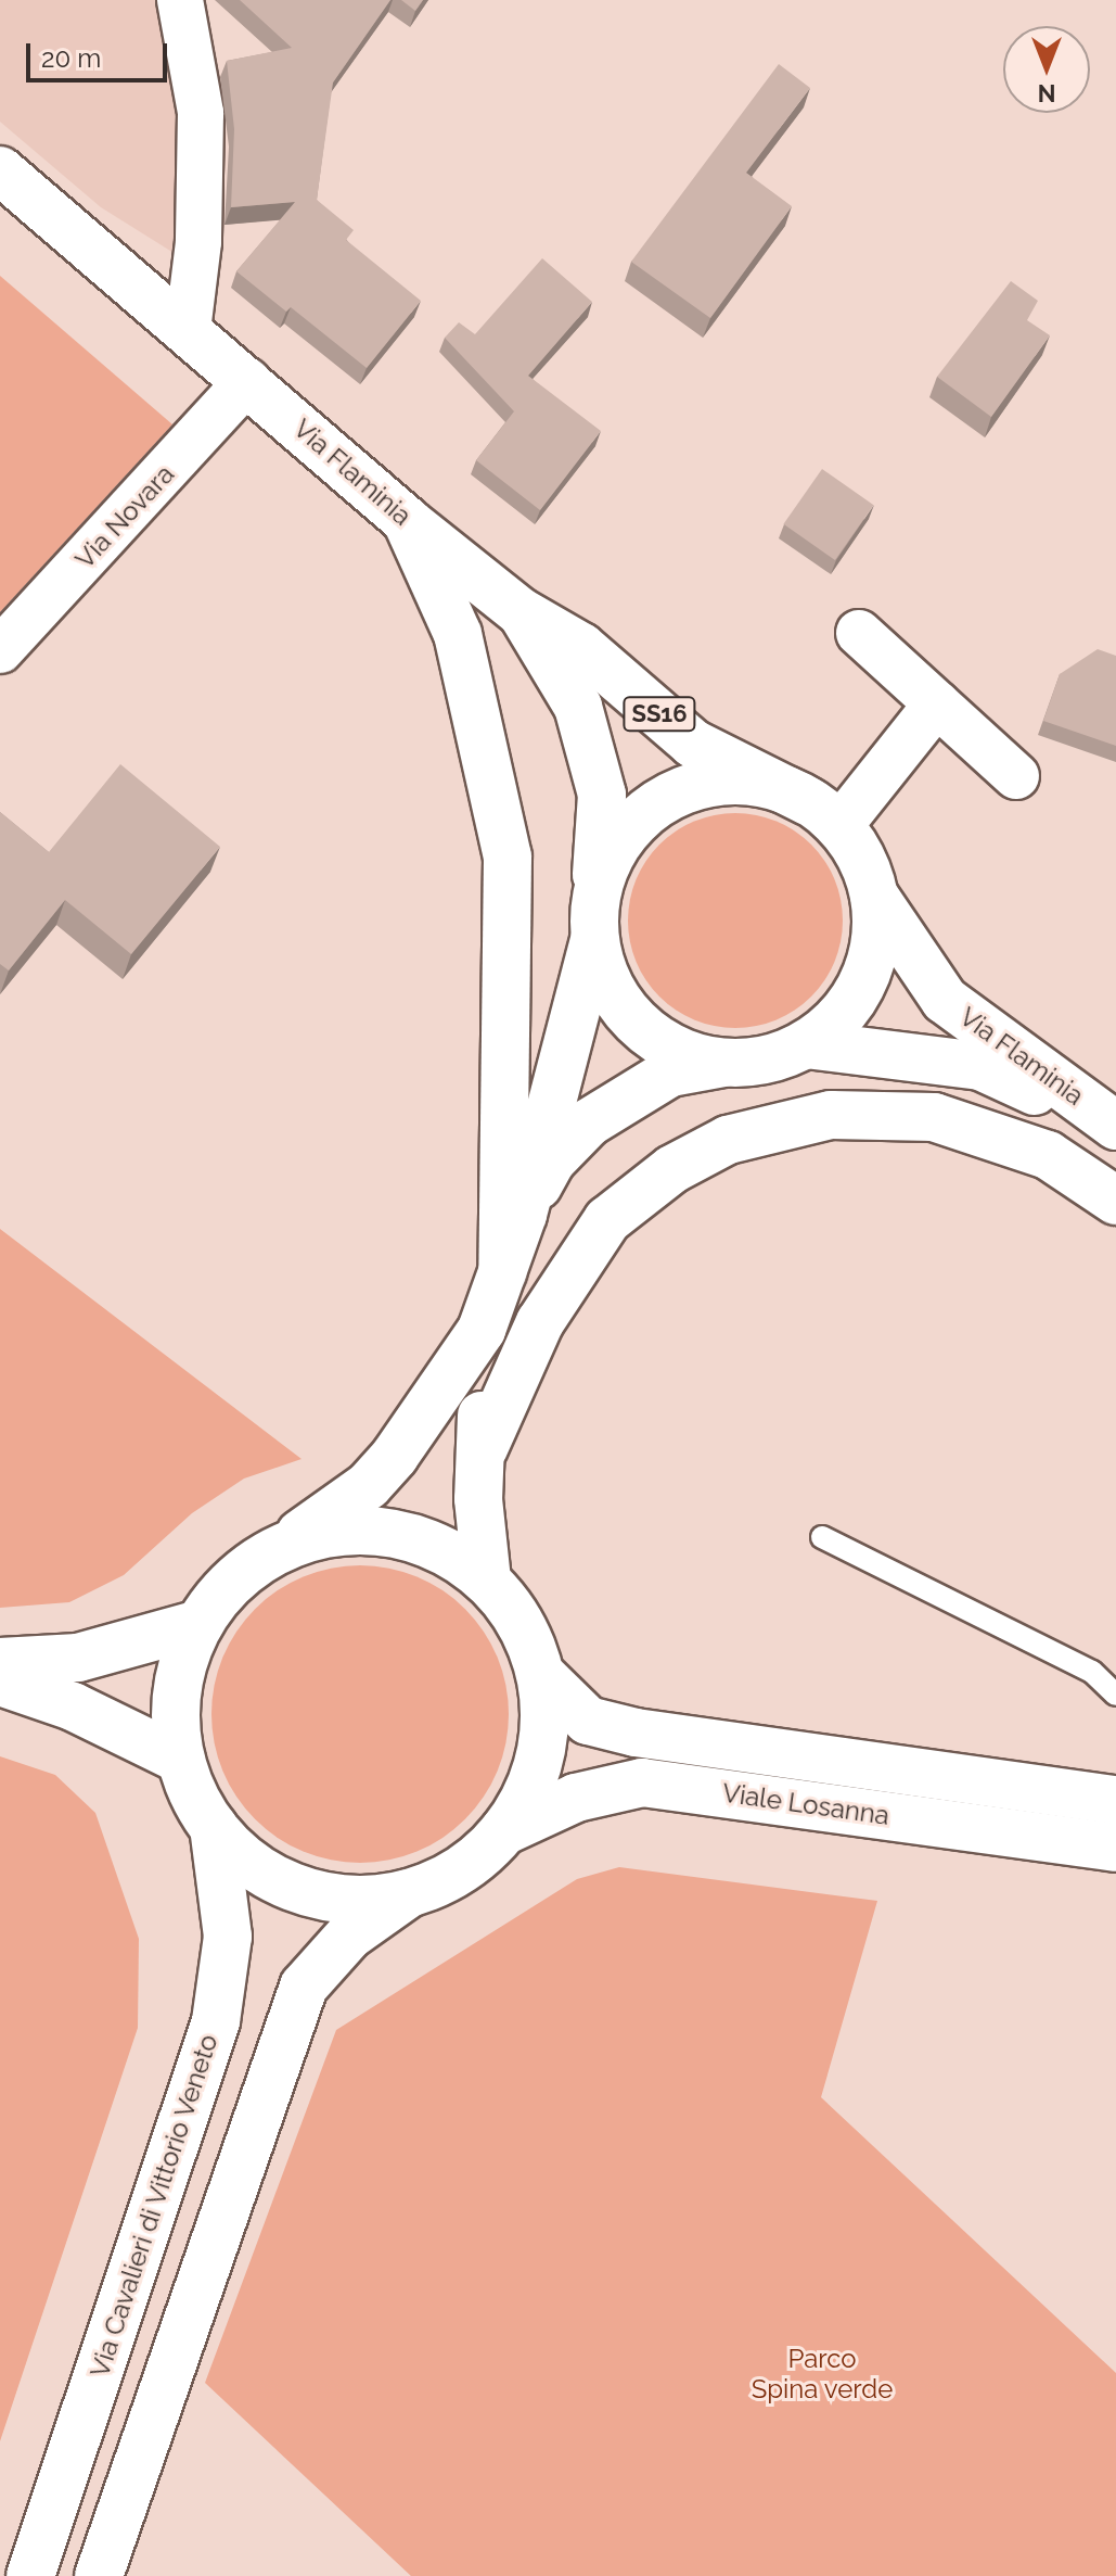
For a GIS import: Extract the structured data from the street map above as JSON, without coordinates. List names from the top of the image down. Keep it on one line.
{"streets":{"main road":["Via Flaminia","SS16","Viale Losanna","Via Cavalieri di Vittorio Veneto"],"street":["Via Novara"]},"crossings":[["Via Flaminia","Via Novara"],["Viale Losanna","Via Cavalieri di Vittorio Veneto"]],"parks":["Parco Spina verde"],"scale_bar":"20 m","north":"bottom"}
